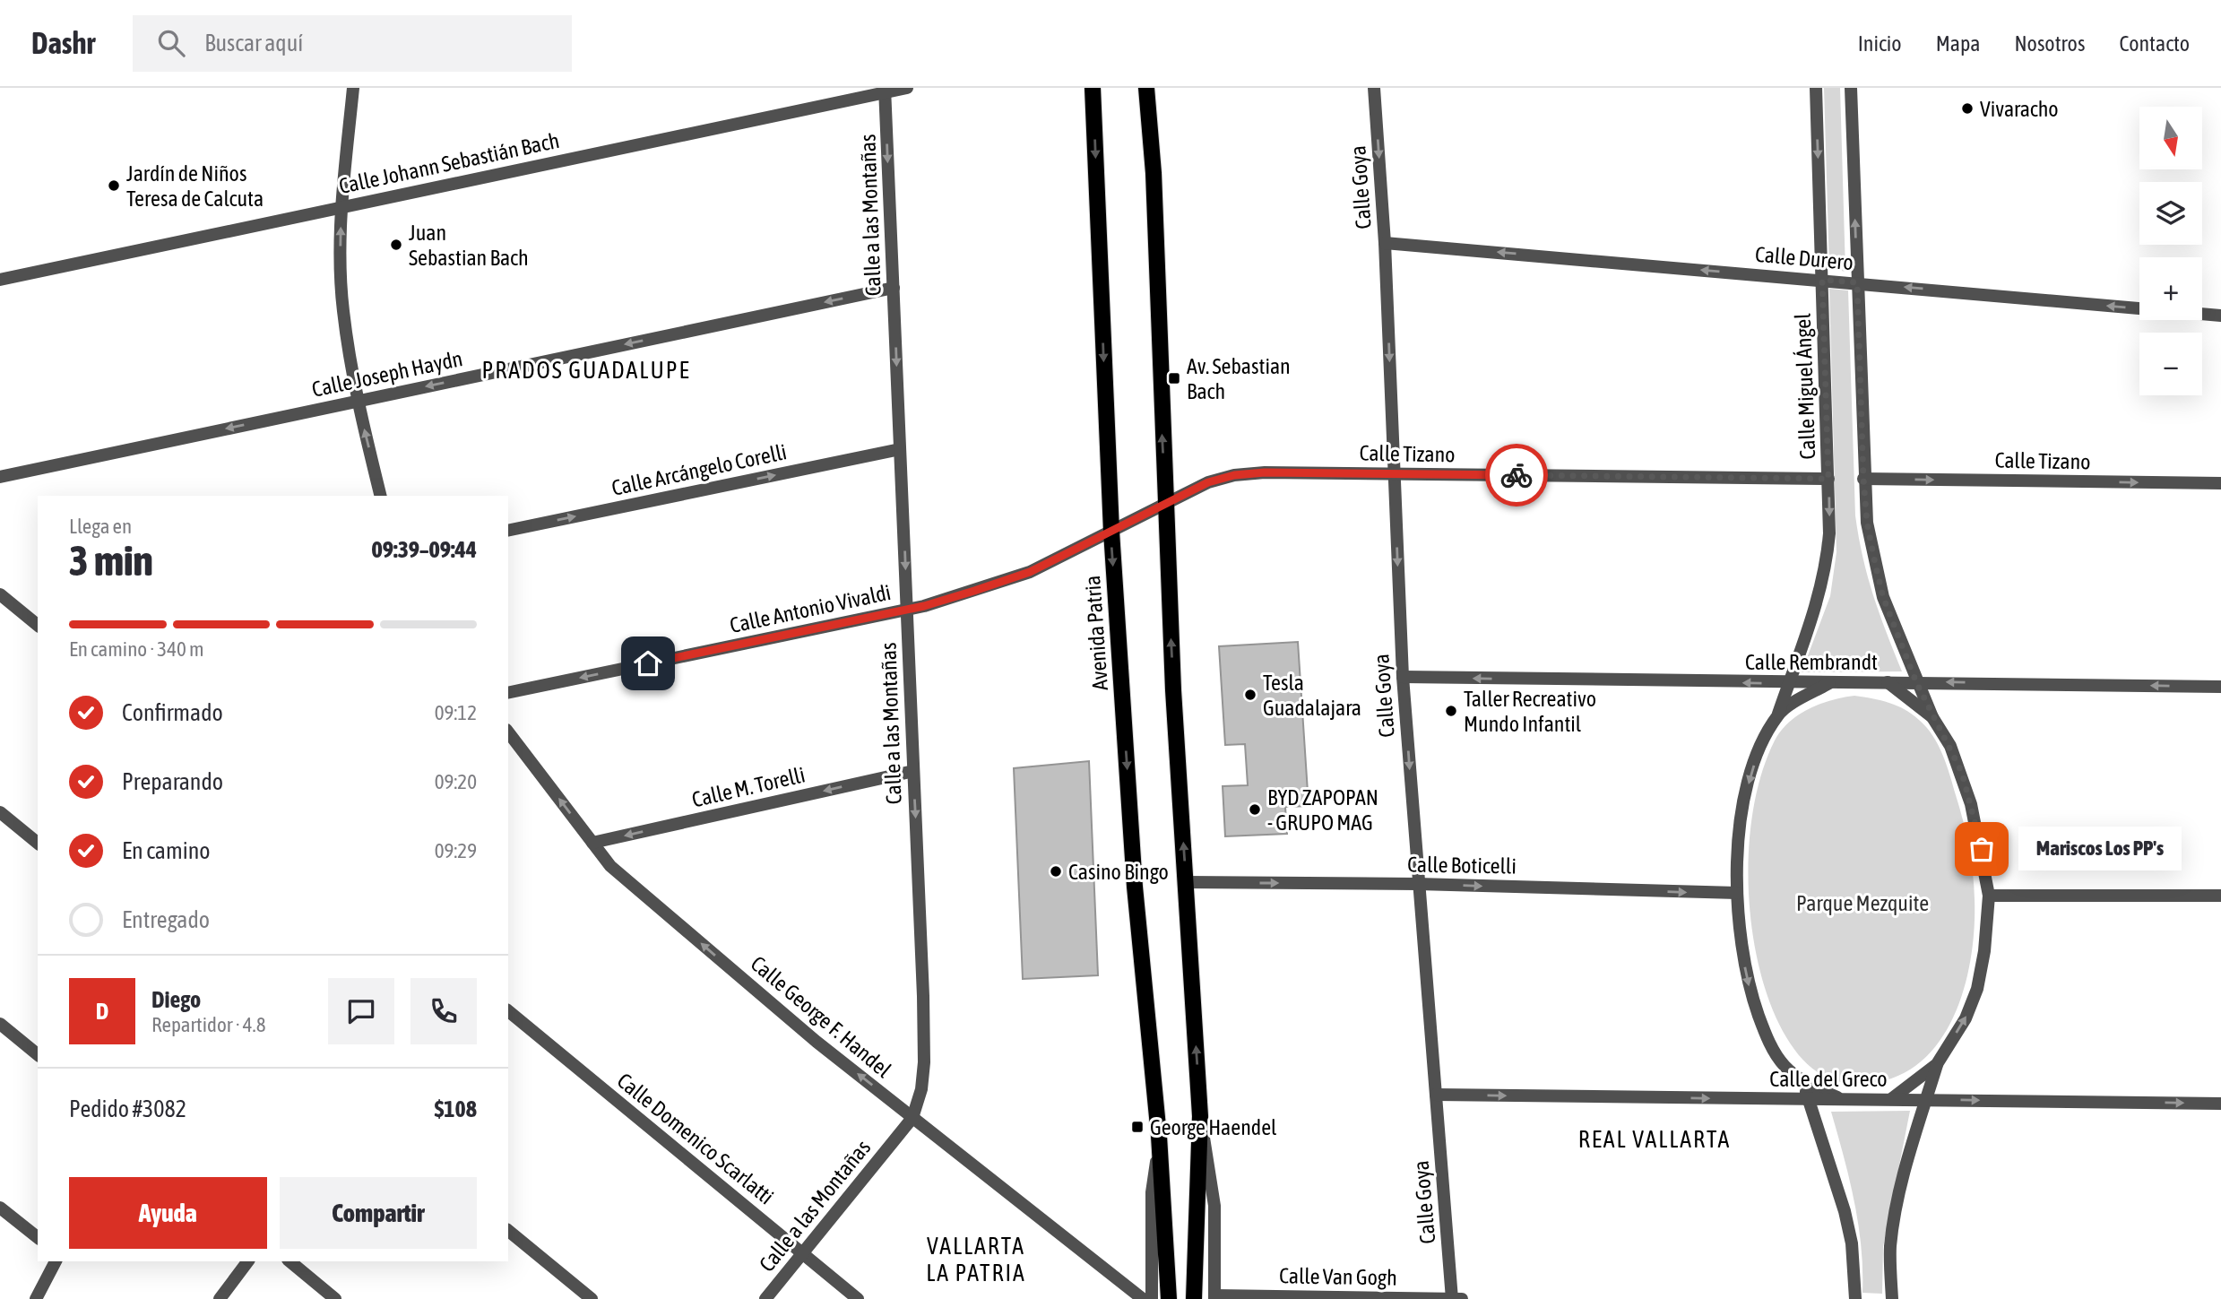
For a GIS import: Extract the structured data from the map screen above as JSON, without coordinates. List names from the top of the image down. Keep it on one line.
{"streets":{"main road":["Avenida Patria"],"street":["Calle Johann Sebastián Bach","Calle Goya","Calle a las Montañas","Calle Durero","Calle Joseph Haydn","Calle Miguel Ángel","Calle Tizano","Calle Arcángelo Corelli","Calle Antonio Vivaldi","Calle Rembrandt","Calle M. Torelli","Calle Boticelli","Calle George F. Handel","Calle del Greco","Calle Domenico Scarlatti","Calle Van Gogh"]},"crossings":[["Calle Johann Sebastián Bach","Calle a las Montañas"],["Calle Goya","Calle Durero"],["Calle Goya","Calle Tizano"],["Calle Goya","Calle Rembrandt"],["Calle Goya","Calle Boticelli"],["Calle Goya","Calle del Greco"],["Calle Goya","Calle Van Gogh"],["Calle a las Montañas","Calle Joseph Haydn"],["Calle a las Montañas","Calle Arcángelo Corelli"],["Calle a las Montañas","Calle Antonio Vivaldi"],["Calle a las Montañas","Calle M. Torelli"],["Calle a las Montañas","Calle George F. Handel"],["Calle a las Montañas","Calle Domenico Scarlatti"],["Calle Durero","Calle Miguel Ángel"],["Calle Miguel Ángel","Calle Tizano"],["Calle Miguel Ángel","Calle Rembrandt"],["Calle Miguel Ángel","Calle Boticelli"],["Calle Miguel Ángel","Calle del Greco"],["Calle Tizano","Calle Antonio Vivaldi"],["Calle Tizano","Avenida Patria"],["Calle Antonio Vivaldi","Avenida Patria"],["Calle M. Torelli","Calle George F. Handel"]],"one_way":["Calle Goya","Calle a las Montañas","Calle Durero","Calle Joseph Haydn","Calle Arcángelo Corelli","Calle Antonio Vivaldi","Calle Rembrandt","Calle M. Torelli","Calle Boticelli","Calle George F. Handel","Calle del Greco"],"districts":["PRADOS GUADALUPE","REAL VALLARTA","VALLARTA LA PATRIA"],"parks":["Parque Mezquite"],"places":{"other":["Vivaracho","Jardín de Niños Teresa de Calcuta","Juan Sebastian Bach","Tesla Guadalajara","Taller Recreativo Mundo Infantil","BYD ZAPOPAN - GRUPO MAG","Mariscos Los PP's","Casino Bingo"],"transit":["Av. Sebastian Bach","George Haendel"]},"north":"bottom","page":{"header":"Dashr","search":"Buscar aquí","nav":["Inicio","Mapa","Nosotros","Contacto"],"map_buttons":["+","−"],"heading":["3 min","Llega en","09:39–09:44"],"panel":["Diego","Repartidor · 4.8","Pedido #3082","$108"],"bar":"En camino · 340 m","list":[["Confirmado","09:12"],["Preparando","09:20"],["En camino","09:29"],"Entregado"],"bubble":"Mariscos Los PP's","round":"D","buttons":["Ayuda","Compartir"]}}
